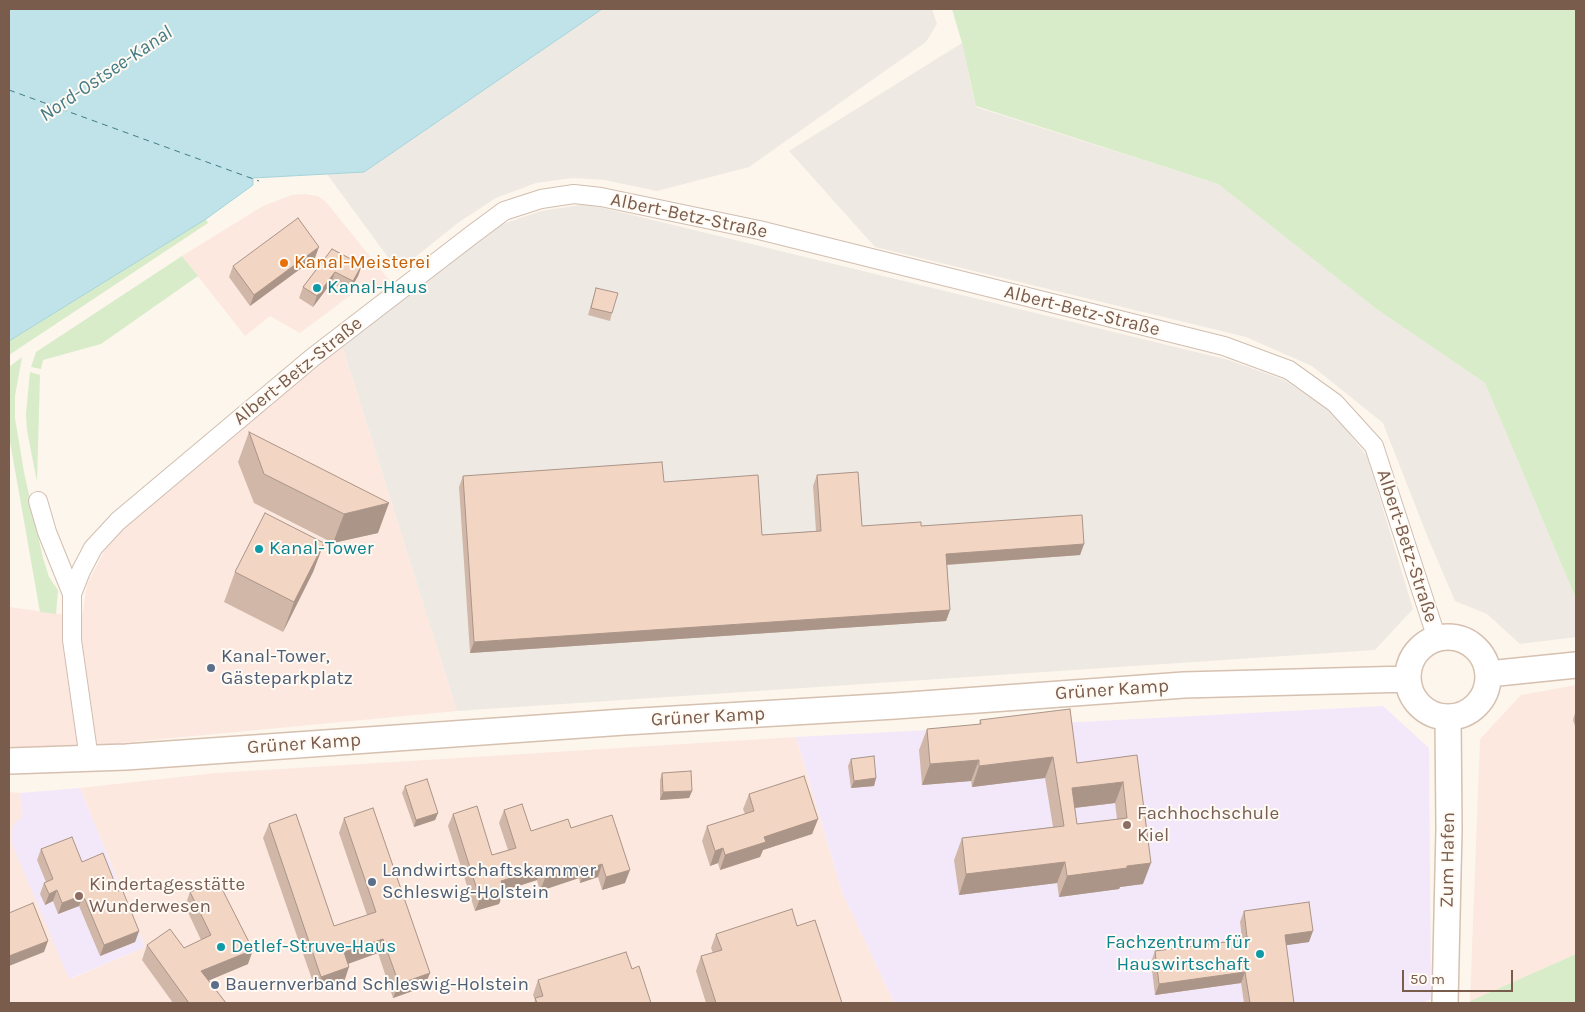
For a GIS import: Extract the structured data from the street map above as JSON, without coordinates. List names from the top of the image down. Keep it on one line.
{"streets":{"street":["Albert-Betz-Straße","Grüner Kamp","Zum Hafen"]},"crossings":[["Albert-Betz-Straße","Grüner Kamp"],["Albert-Betz-Straße","Zum Hafen"],["Grüner Kamp","Zum Hafen"]],"water":["Nord-Ostsee-Kanal"],"places":["Kanal-Meisterei","Kanal-Haus","Kanal-Tower","Kanal-Tower, Gästeparkplatz","Fachhochschule Kiel","Landwirtschaftskammer Schleswig-Holstein","Kindertagesstätte Wunderwesen","Detlef-Struve-Haus","Fachzentrum für Hauswirtschaft","Bauernverband Schleswig-Holstein"],"scale_bar":"50 m"}
